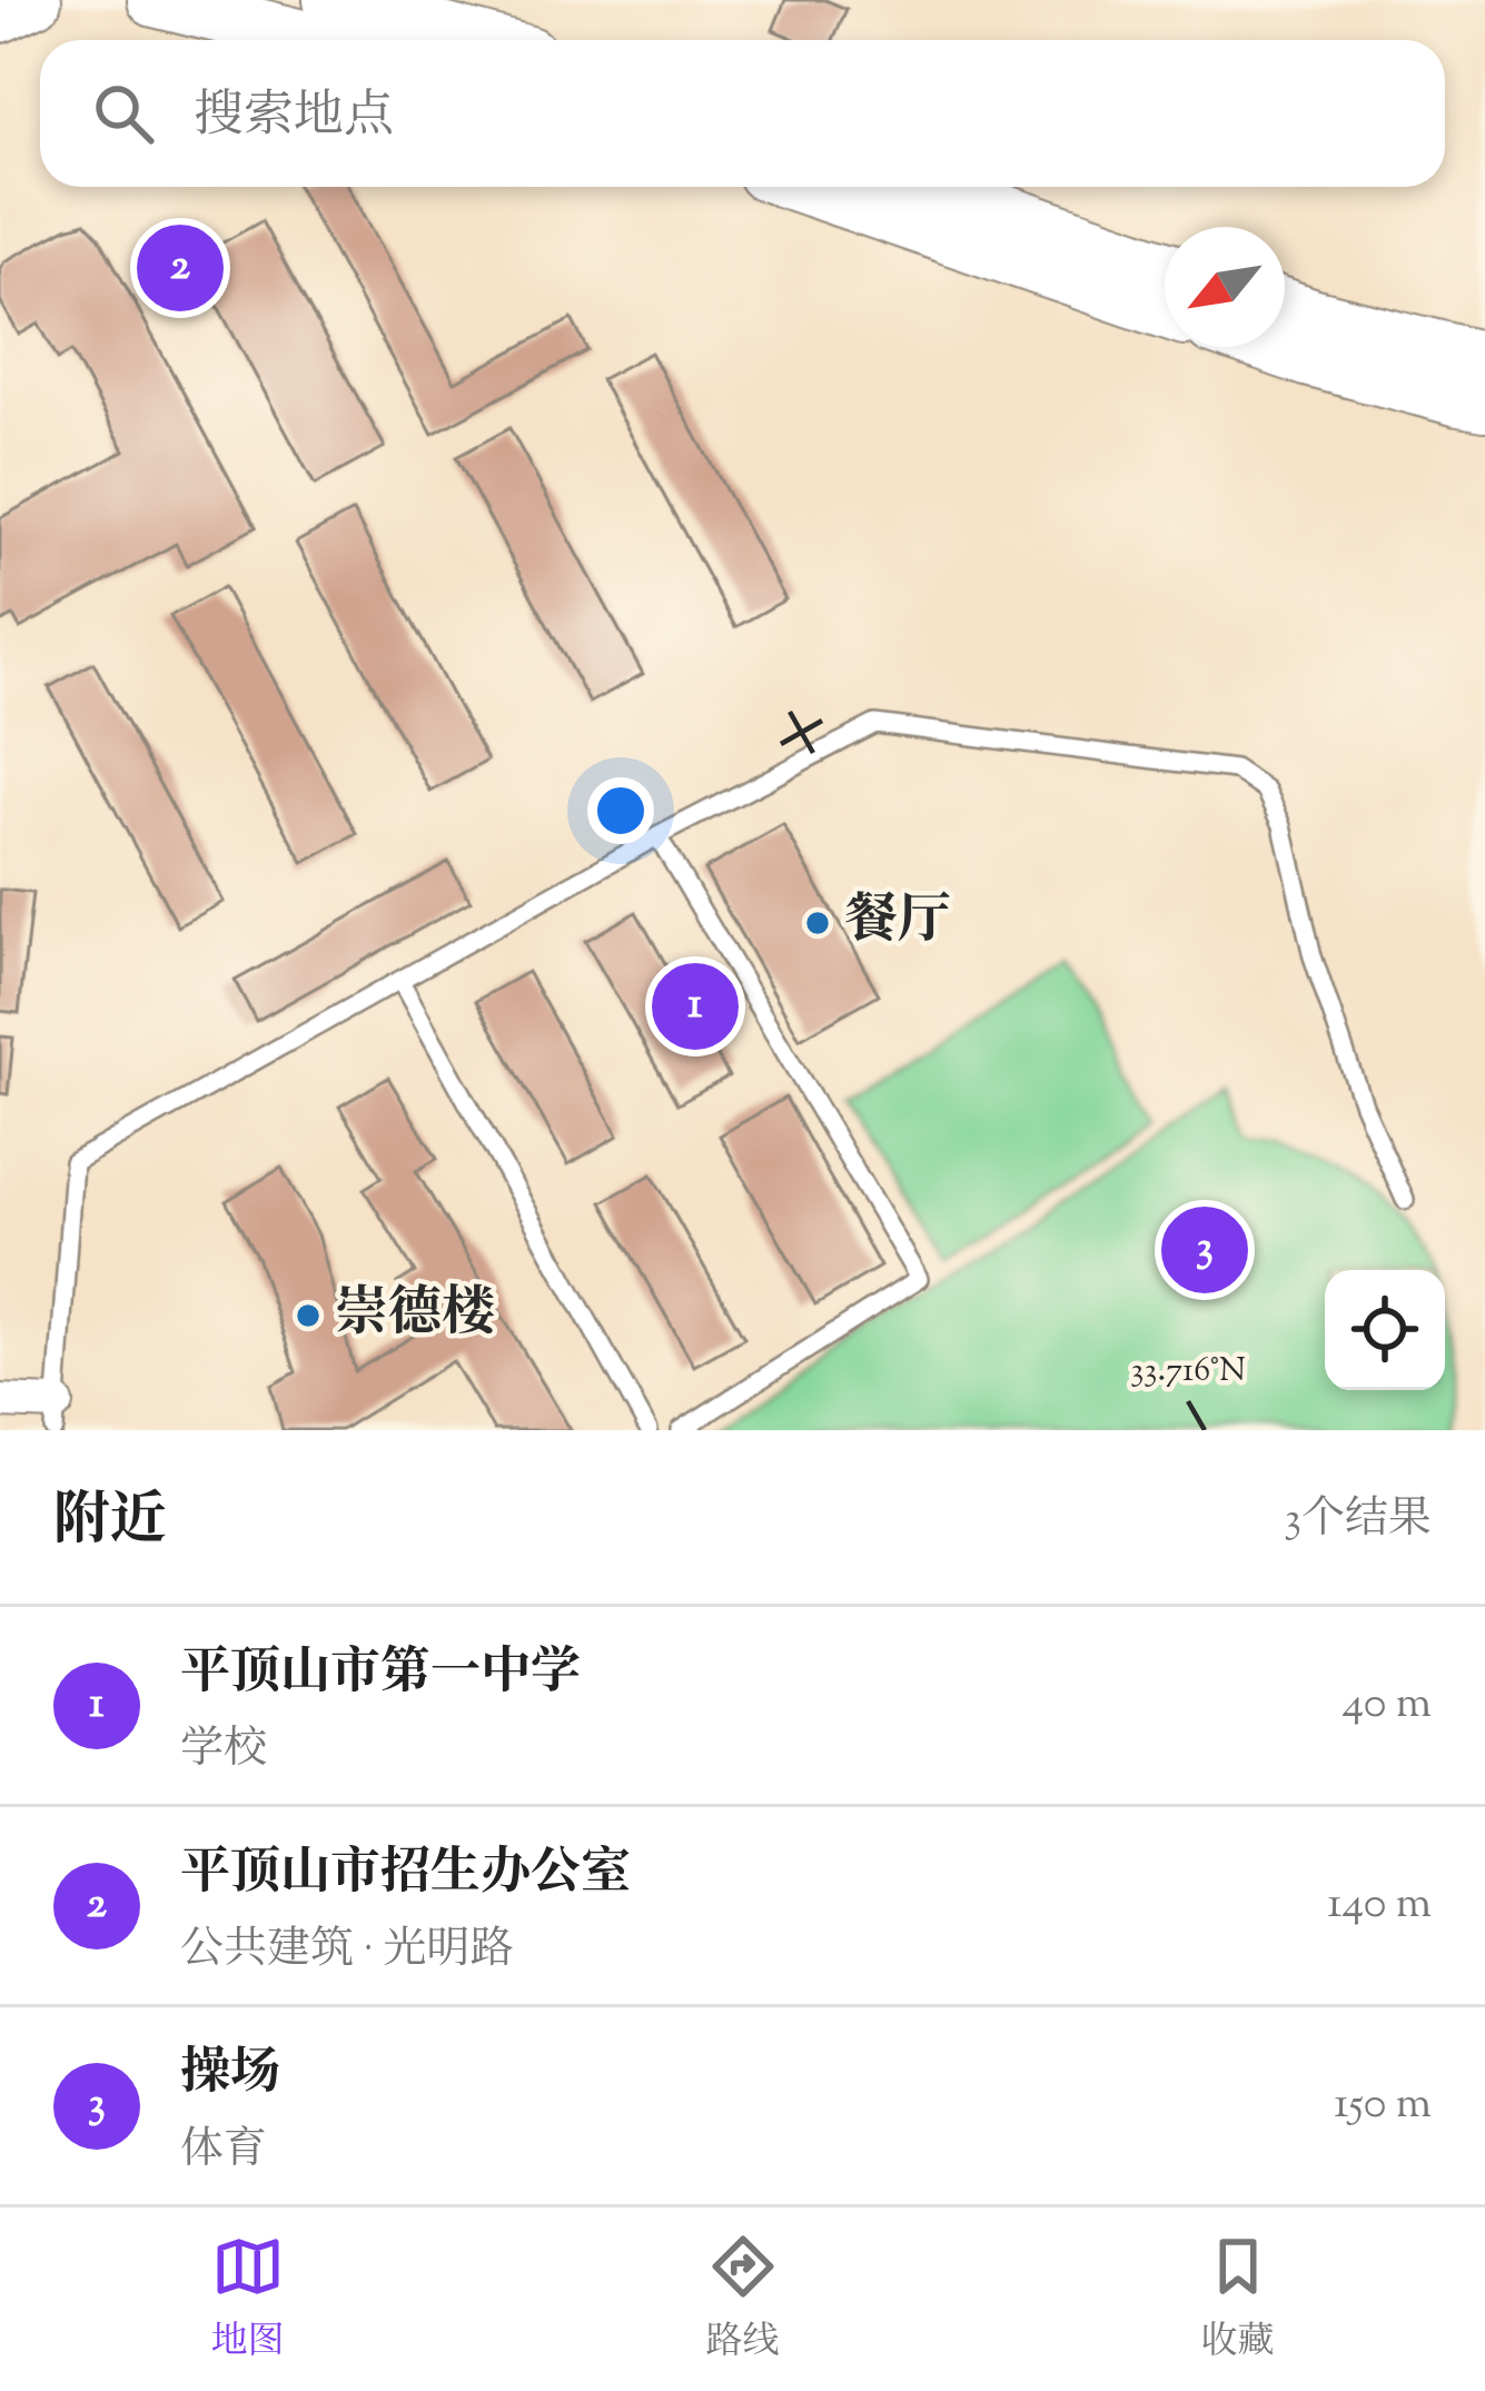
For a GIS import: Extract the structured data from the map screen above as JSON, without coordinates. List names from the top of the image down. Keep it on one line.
{"places":["餐厅","崇德楼"],"north":"bottom left","page":{"search":"搜索地点","pins":["2","1","3"],"heading":["附近","3个结果"],"list":[{"mark":"1","name":"平顶山市第一中学","note":"学校","value":"40 m"},{"mark":"2","name":"平顶山市招生办公室","note":"公共建筑 · 光明路","value":"140 m"},{"mark":"3","name":"操场","note":"体育","value":"150 m"}],"nav":["地图","路线","收藏"]},"coordinates":["33.716°N"]}
